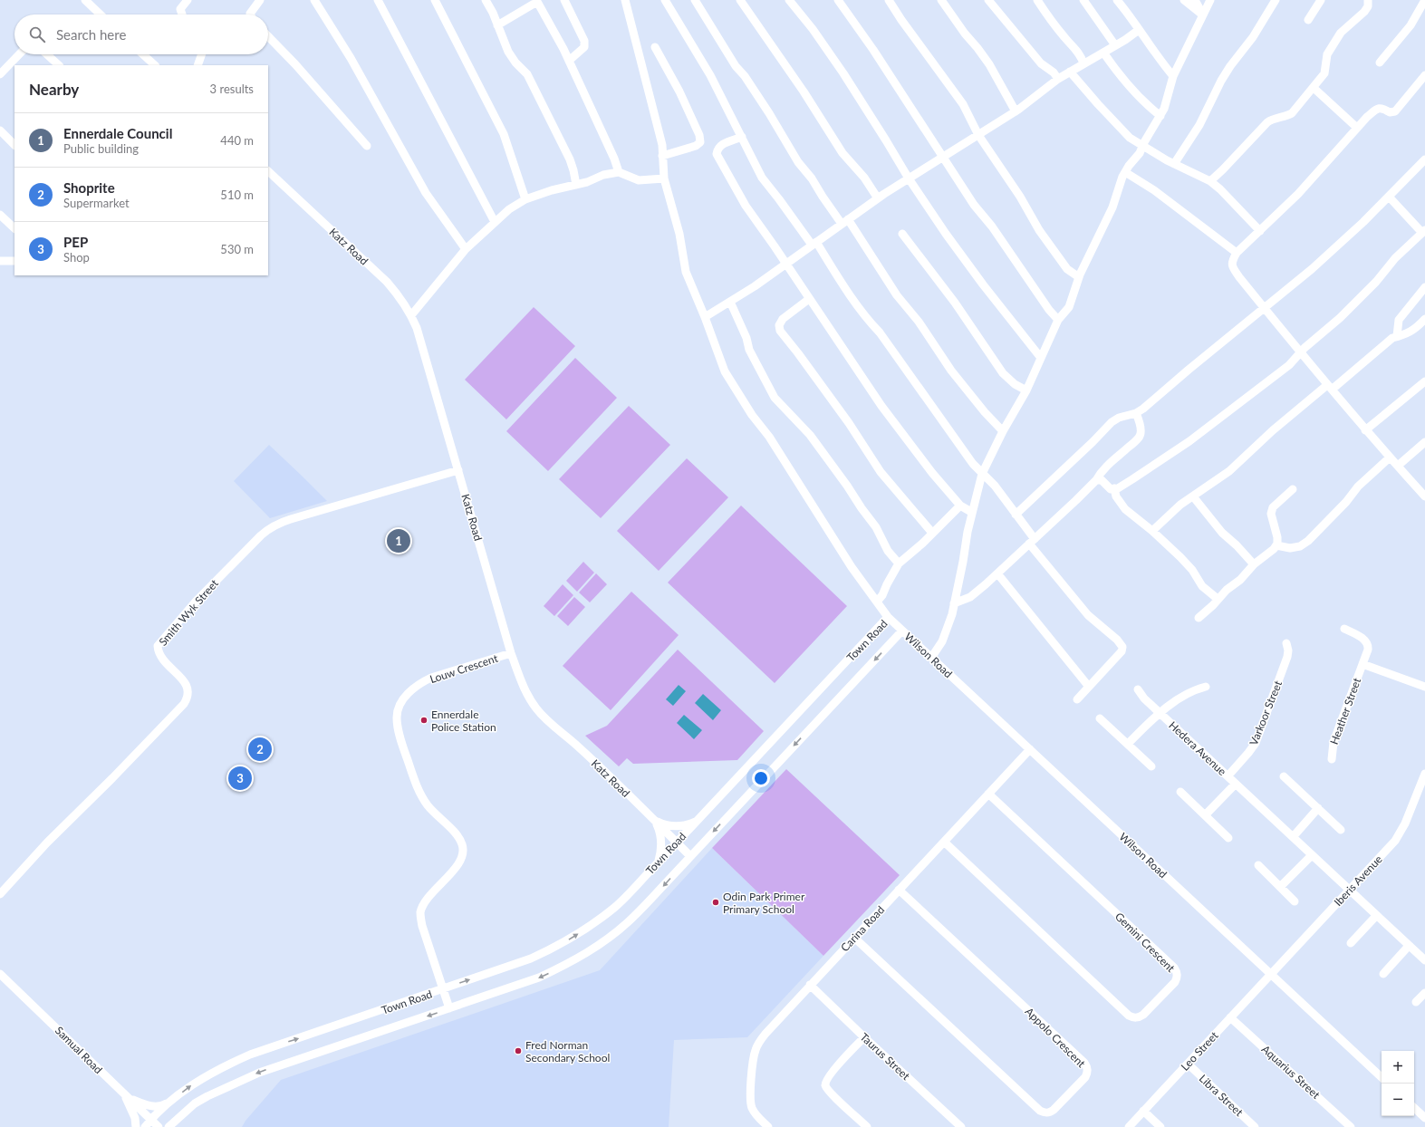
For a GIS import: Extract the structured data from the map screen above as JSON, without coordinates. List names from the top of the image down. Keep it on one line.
{"streets":{"street":["Katz Road","Smith Wyk Street","Town Road","Wilson Road","Louw Crescent","Heather Street","Varkoor Street","Hedera Avenue","Iberis Avenue","Carina Road","Gemini Crescent","Appolo Crescent","Samual Road","Leo Street","Taurus Street","Aquarius Street","Libra Street"]},"crossings":[["Katz Road","Smith Wyk Street"],["Katz Road","Town Road"],["Katz Road","Louw Crescent"],["Town Road","Wilson Road"],["Town Road","Louw Crescent"],["Town Road","Samual Road"],["Wilson Road","Iberis Avenue"],["Wilson Road","Carina Road"],["Wilson Road","Leo Street"],["Varkoor Street","Hedera Avenue"],["Hedera Avenue","Iberis Avenue"],["Iberis Avenue","Leo Street"],["Carina Road","Gemini Crescent"],["Carina Road","Appolo Crescent"],["Carina Road","Taurus Street"],["Leo Street","Aquarius Street"],["Leo Street","Libra Street"]],"places":["Ennerdale Police Station","Odin Park Primer Primary School","Fred Norman Secondary School"],"page":{"search":"Search here","heading":["Nearby","3 results"],"list":[{"mark":"1","name":"Ennerdale Council","note":"Public building","value":"440 m"},{"mark":"2","name":"Shoprite","note":"Supermarket","value":"510 m"},{"mark":"3","name":"PEP","note":"Shop","value":"530 m"}],"pins":["1","2","3"],"map_buttons":["+","−"]}}
